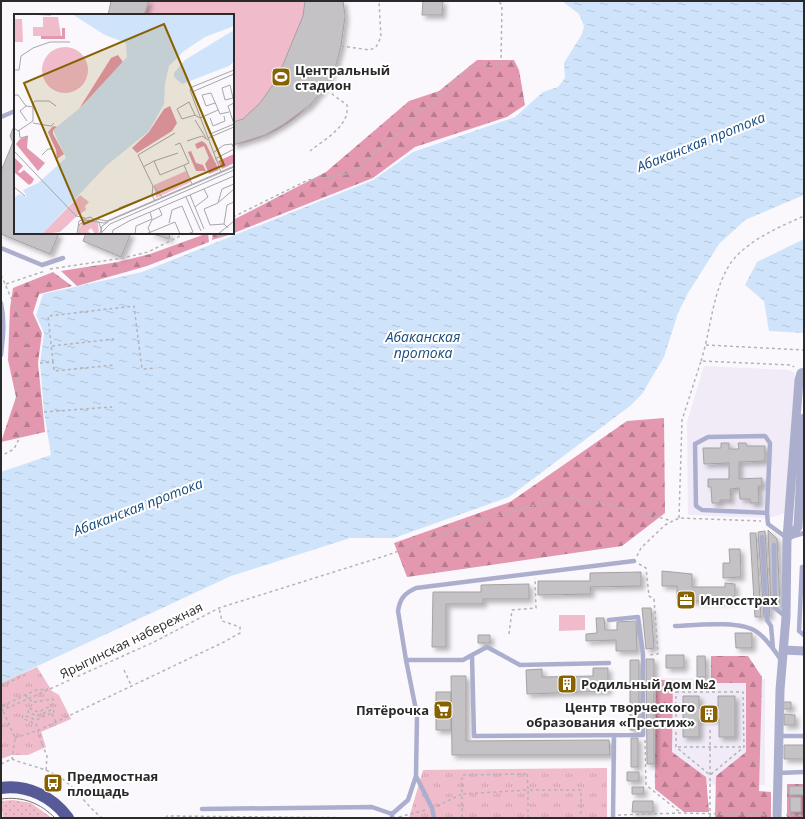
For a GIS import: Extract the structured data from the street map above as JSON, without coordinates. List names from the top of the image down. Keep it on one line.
{"streets":{"path":["Ярыгинская набережная"]},"water":["Абаканская протока"],"places":{"sports":["Центральный стадион"],"office":["Ингосстрах"],"building":["Родильный дом №2","Центр творческого образования «Престиж»"],"supermarket":["Пятёрочка"],"bus stop":["Предмостная площадь"]}}
